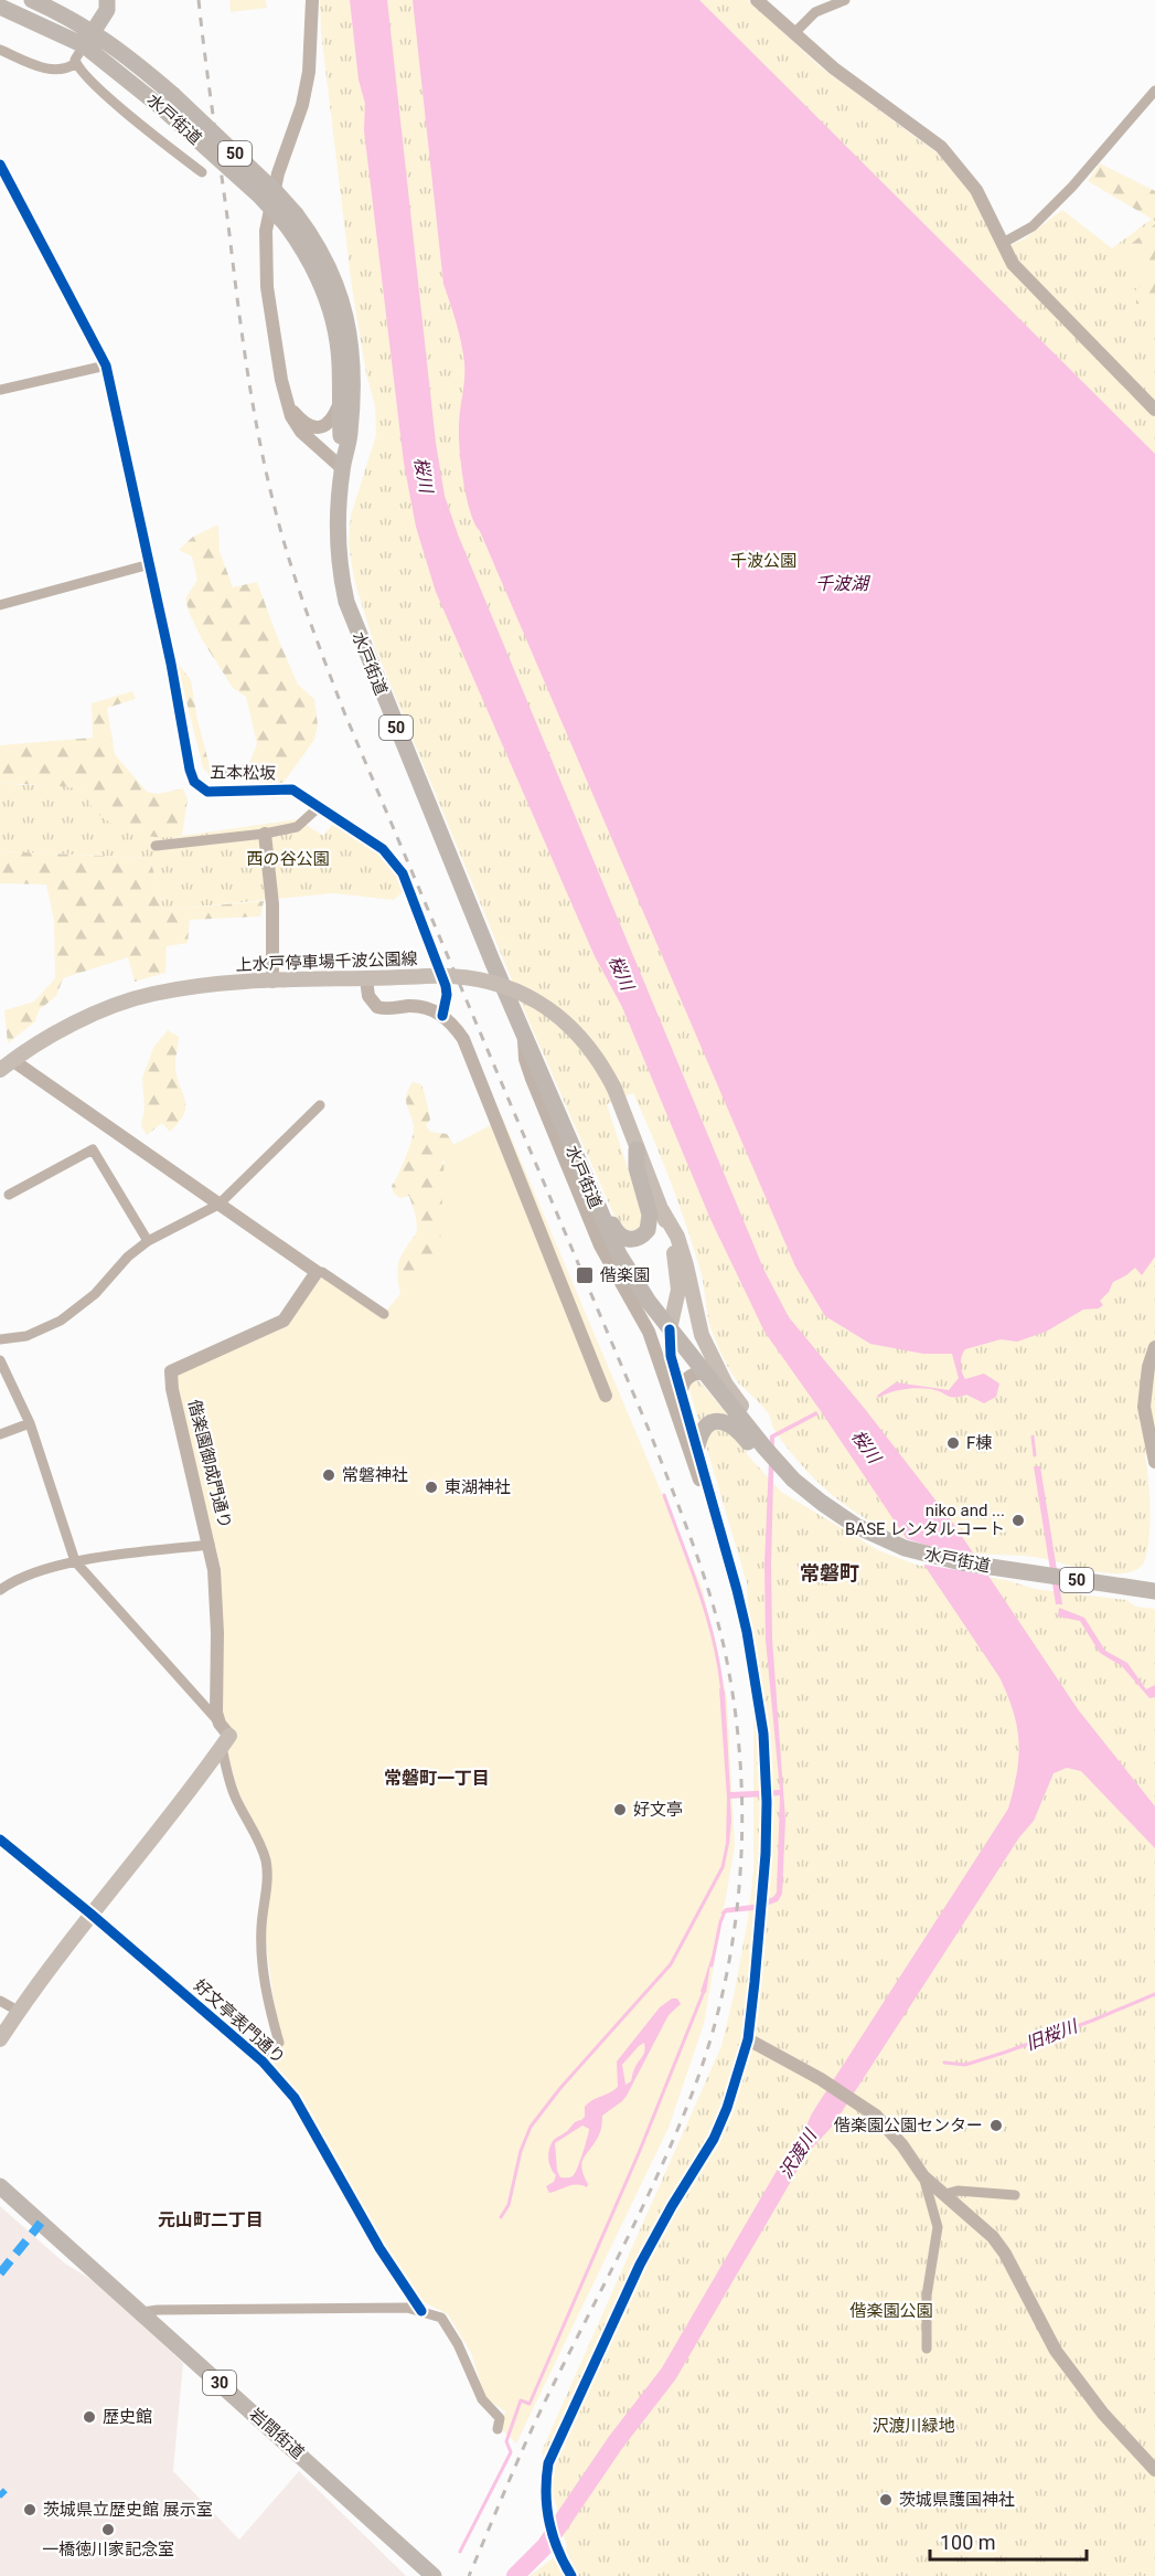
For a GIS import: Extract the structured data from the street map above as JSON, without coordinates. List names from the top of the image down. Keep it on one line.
{"streets":{"main road":["水戸街道","50","上水戸停車場千波公園線","30","岩間街道"],"street":["五本松坂","偕楽園御成門通り","好文亭表門通り"]},"crossings":[["水戸街道","50"],["水戸街道","上水戸停車場千波公園線"]],"districts":["常磐町","常磐町一丁目","元山町二丁目"],"water":["桜川","千波湖","旧桜川","沢渡川"],"parks":["千波公園","西の谷公園","偕楽園公園","沢渡川緑地"],"places":{"transit":["偕楽園"],"other":["F棟","常磐神社","東湖神社","niko and ... BASE レンタルコート","好文亭","偕楽園公園センター","歴史館","茨城県護国神社","茨城県立歴史館 展示室","一橋徳川家記念室"]},"scale_bar":"100 m"}
